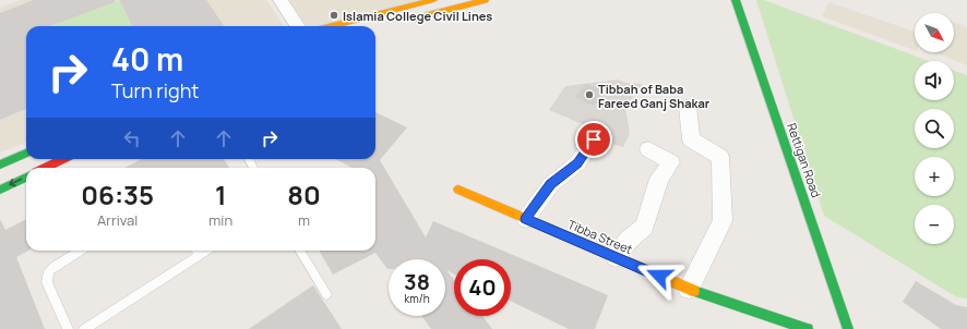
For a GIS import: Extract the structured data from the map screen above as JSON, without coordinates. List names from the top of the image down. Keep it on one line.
{"streets":{"main road":["Rettigan Road","Tibba Street"]},"places":["Islamia College Civil Lines","Tibbah of Baba Fareed Ganj Shakar"],"north":"bottom right","page":{"map_buttons":["+","−"],"turn":["40 m","Turn right"],"eta":["06:35","Arrival","1","min","80","m"],"speed":"38 km/h","limit":"40"}}
